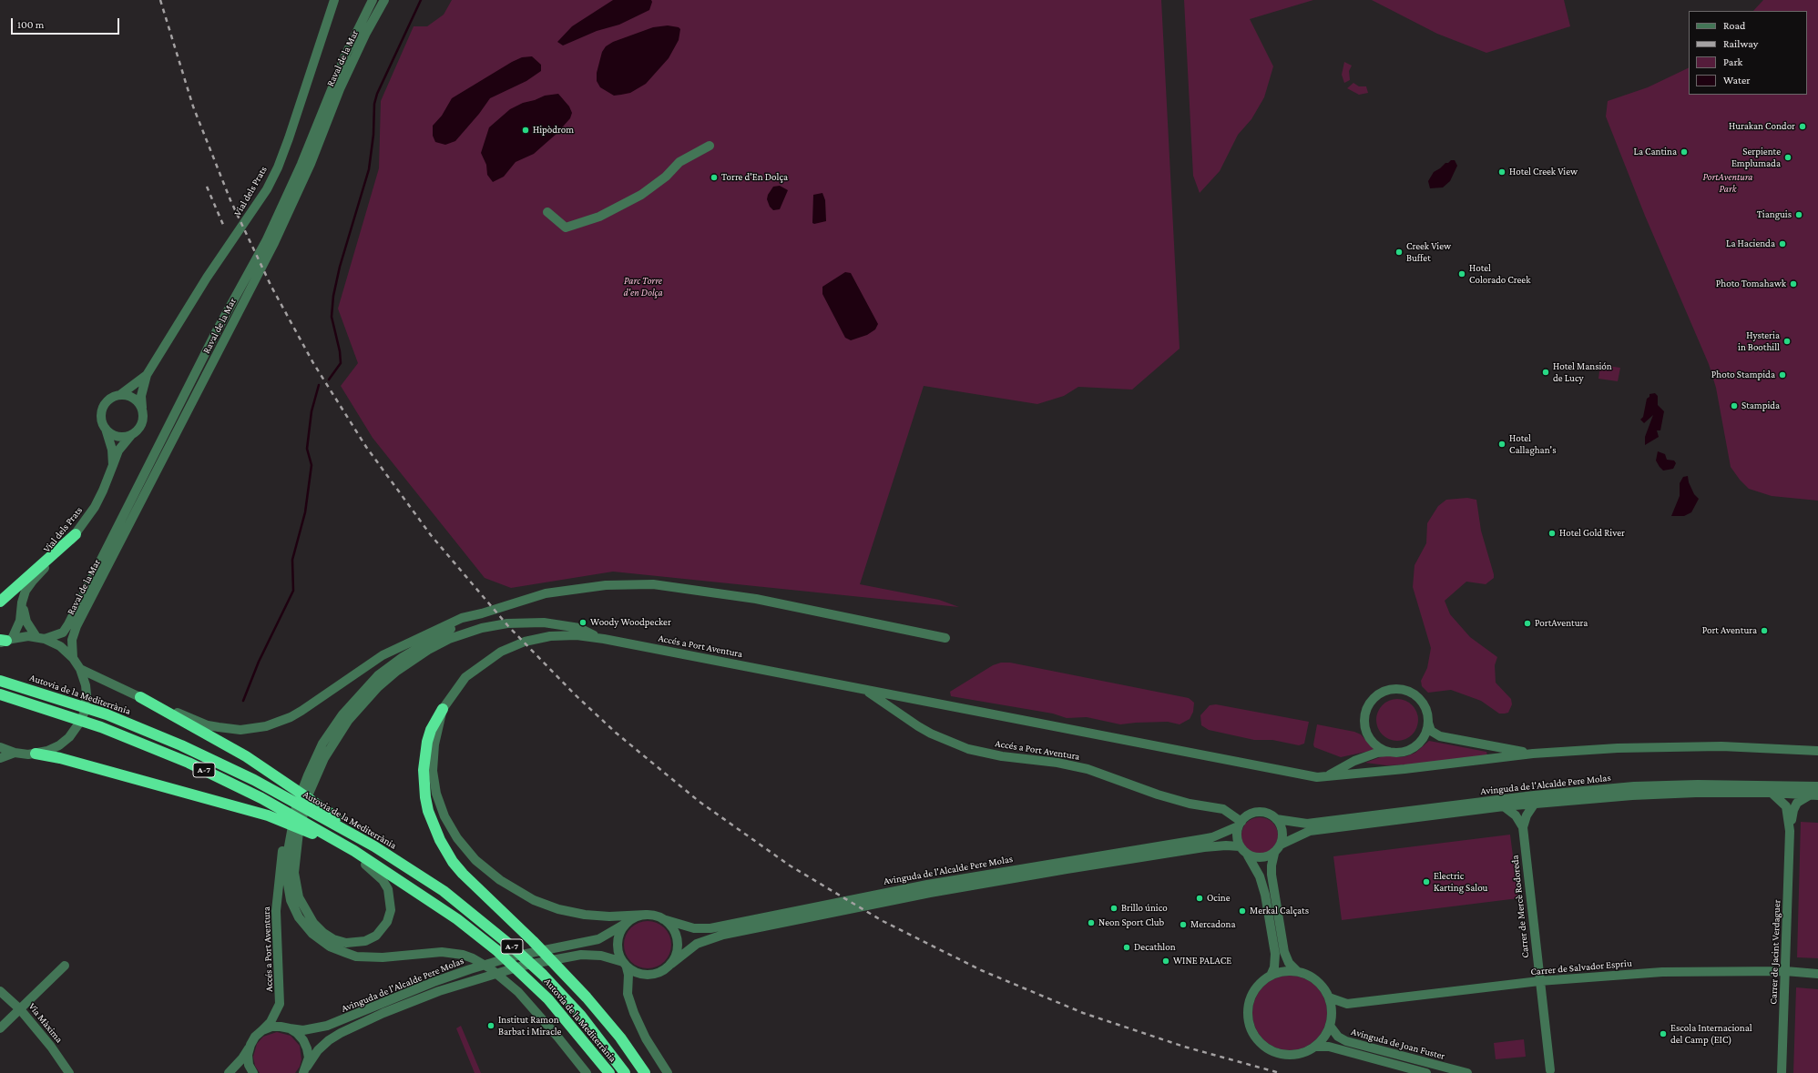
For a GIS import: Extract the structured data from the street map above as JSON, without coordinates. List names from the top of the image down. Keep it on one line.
{"streets":{"highway":["Autovia de la Mediterrània","A-7"],"street":["Raval de la Mar","Vial dels Prats","Accés a Port Aventura","Avinguda de l'Alcalde Pere Molas","Carrer de Mercè Rodoreda","Carrer de Jacint Verdaguer","Carrer de Salvador Espriu","Via Màxima","Avinguda de Joan Fuster"]},"crossings":[["Raval de la Mar","Vial dels Prats"],["Accés a Port Aventura","Avinguda de l'Alcalde Pere Molas"],["Avinguda de l'Alcalde Pere Molas","Carrer de Mercè Rodoreda"],["Avinguda de l'Alcalde Pere Molas","Carrer de Jacint Verdaguer"],["Carrer de Mercè Rodoreda","Carrer de Salvador Espriu"],["Carrer de Jacint Verdaguer","Carrer de Salvador Espriu"],["Carrer de Salvador Espriu","Avinguda de Joan Fuster"]],"parks":["PortAventura Park","Parc Torre d'en Dolça"],"places":["Hurakan Condor","Hipòdrom","La Cantina","Serpiente Emplumada","Hotel Creek View","Torre d'En Dolça","Tianguis","La Hacienda","Creek View Buffet","Hotel Colorado Creek","Photo Tomahawk","Hysteria in Boothill","Hotel Mansión de Lucy","Photo Stampida","Stampida","Hotel Callaghan's","Hotel Gold River","Woody Woodpecker","PortAventura","Port Aventura","Electric Karting Salou","Ocine","Brillo único","Merkal Calçats","Neon Sport Club","Mercadona","Decathlon","WINE PALACE","Institut Ramon Barbat i Miracle","Escola Internacional del Camp (EIC)"],"legend":["Road","Railway","Park","Water"],"scale_bar":"100 m"}
